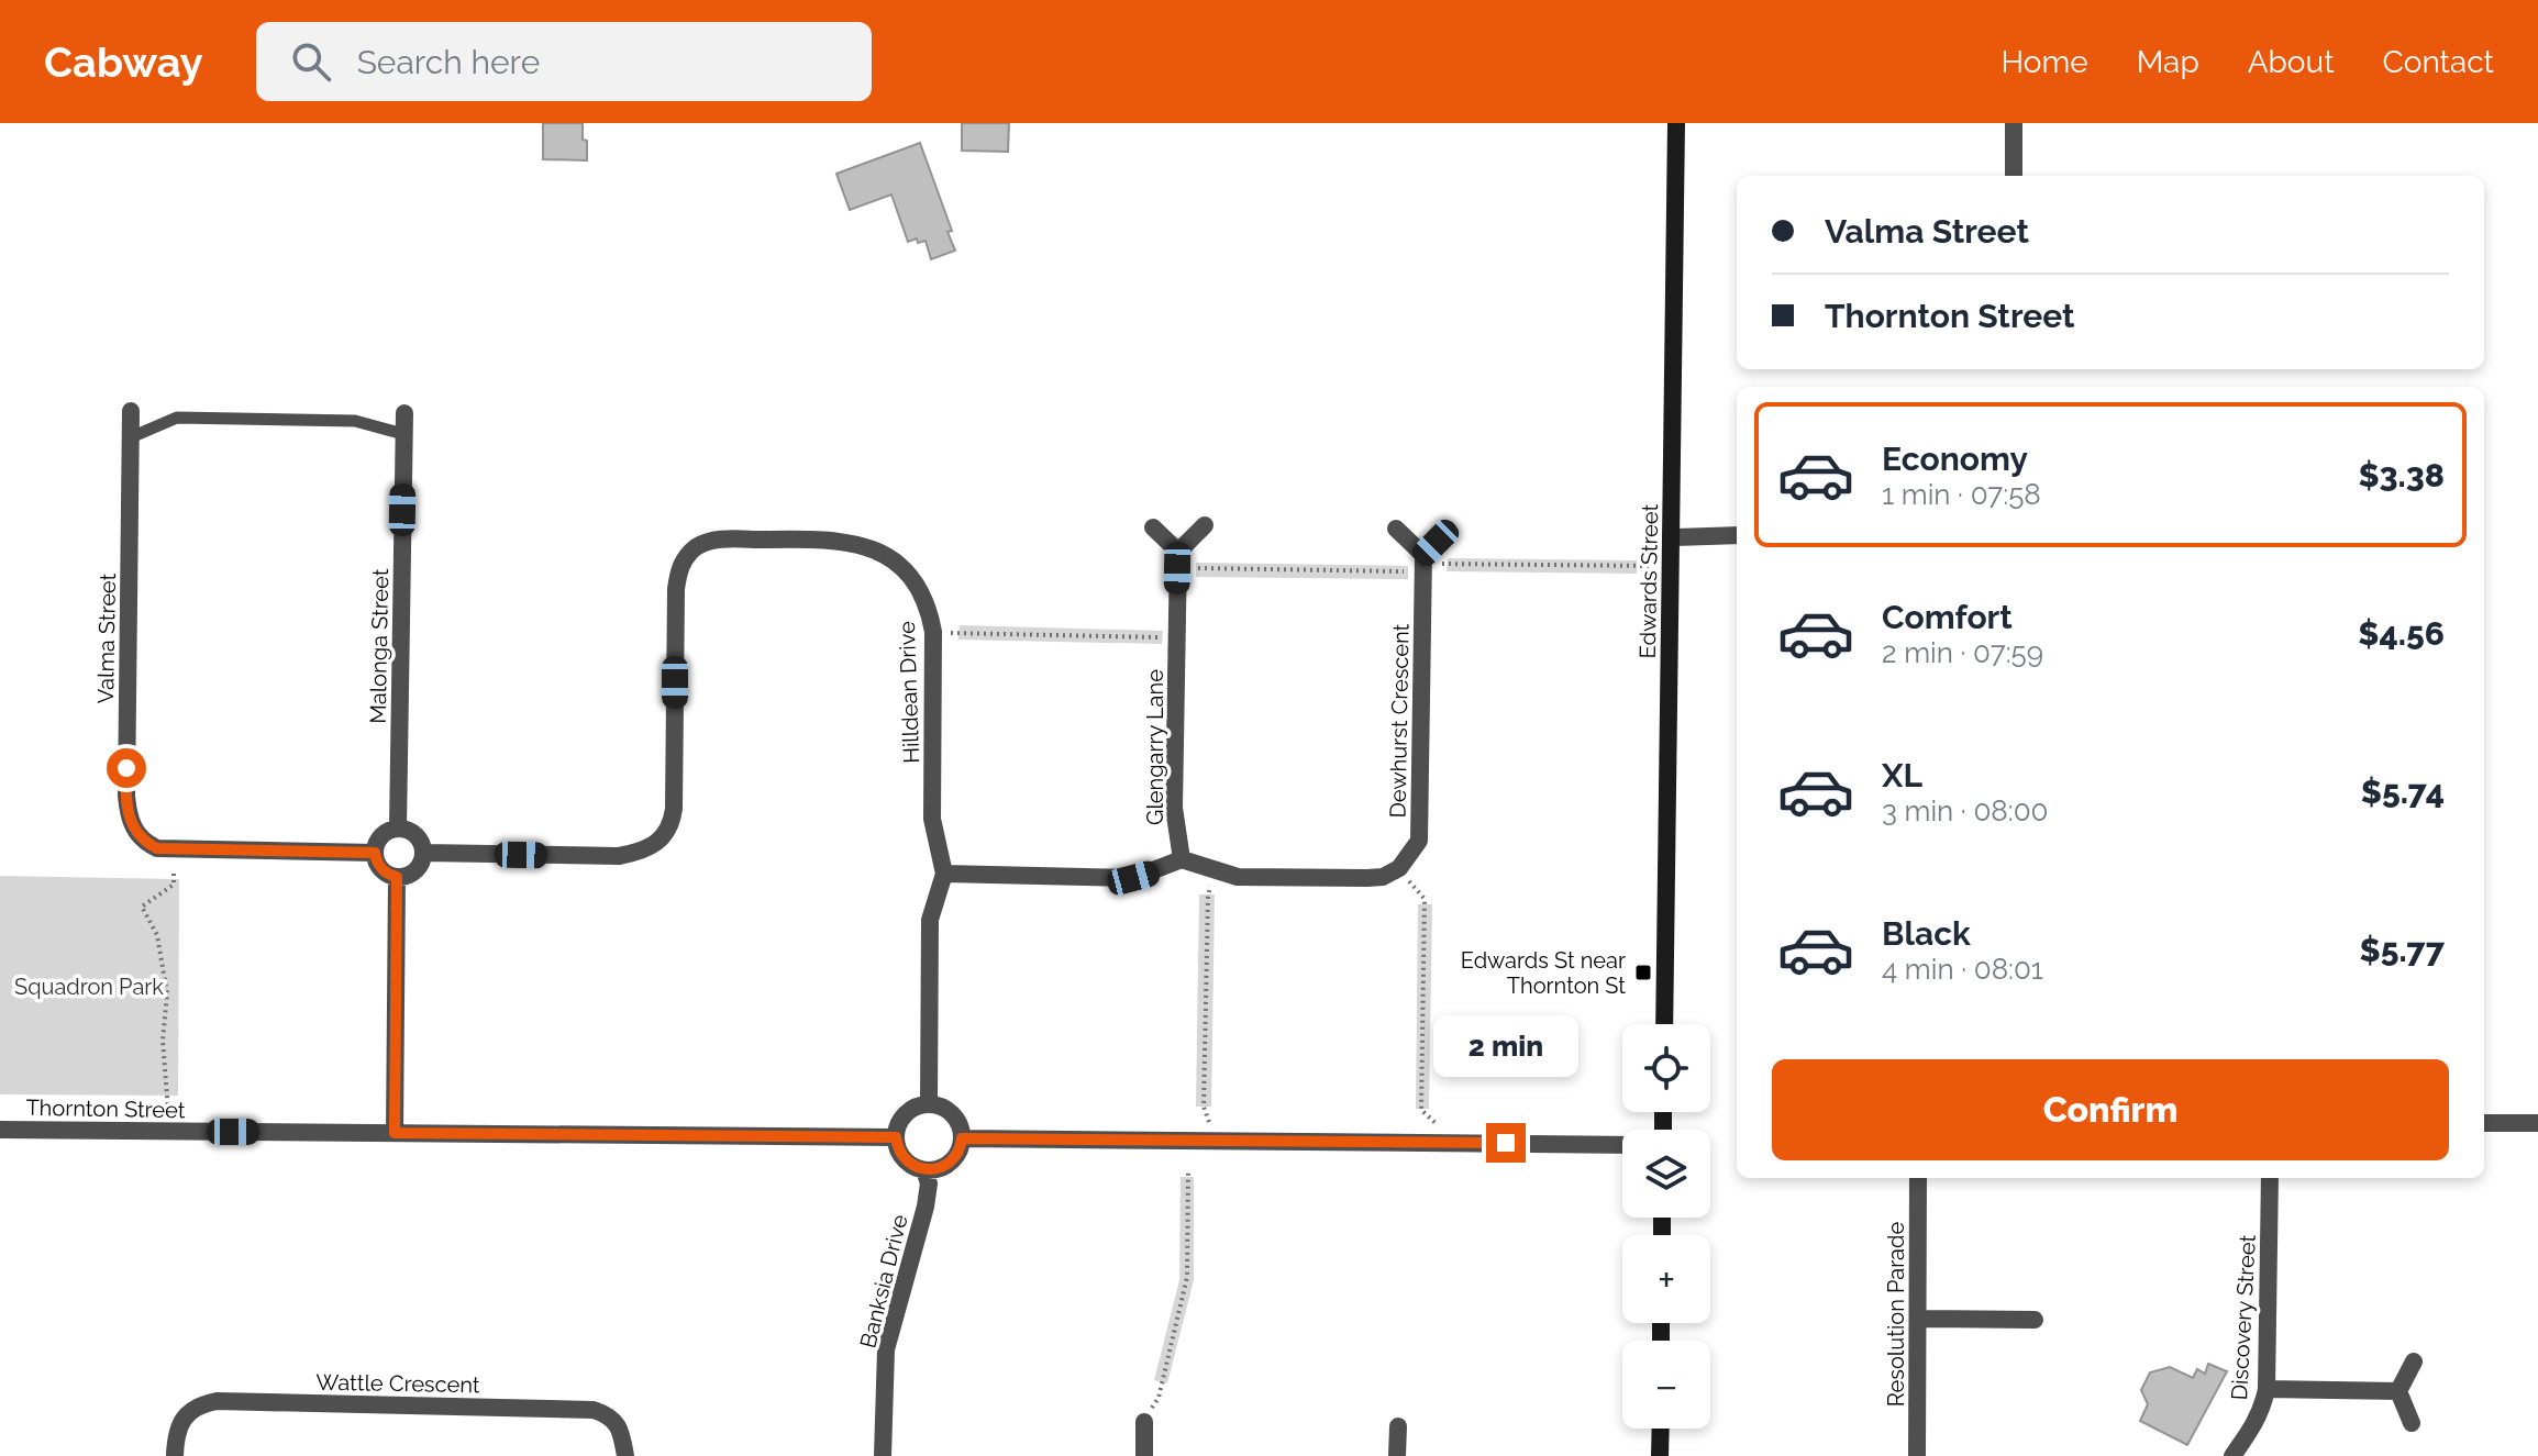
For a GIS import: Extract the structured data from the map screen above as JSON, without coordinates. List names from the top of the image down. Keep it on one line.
{"streets":{"main road":["Edwards Street"],"street":["Valma Street","Malonga Street","Hilldean Drive","Dewhurst Crescent","Glengarry Lane","Thornton Street","Banksia Drive","Resolution Parade","Discovery Street","Wattle Crescent"]},"crossings":[["Valma Street","Malonga Street"],["Valma Street","Hilldean Drive"],["Malonga Street","Hilldean Drive"],["Hilldean Drive","Thornton Street"],["Hilldean Drive","Banksia Drive"],["Thornton Street","Banksia Drive"]],"parks":["Squadron Park"],"places":{"transit":["Edwards St near Thornton St"]},"page":{"header":"Cabway","search":"Search here","nav":["Home","Map","About","Contact"],"banner":["Valma Street","Thornton Street"],"list":[{"name":"Economy","note":"1 min · 07:58","value":"$3.38"},{"name":"Comfort","note":"2 min · 07:59","value":"$4.56"},{"name":"XL","note":"3 min · 08:00","value":"$5.74"},{"name":"Black","note":"4 min · 08:01","value":"$5.77"}],"bubble":"2 min","map_buttons":["+","−"],"buttons":"Confirm"}}
